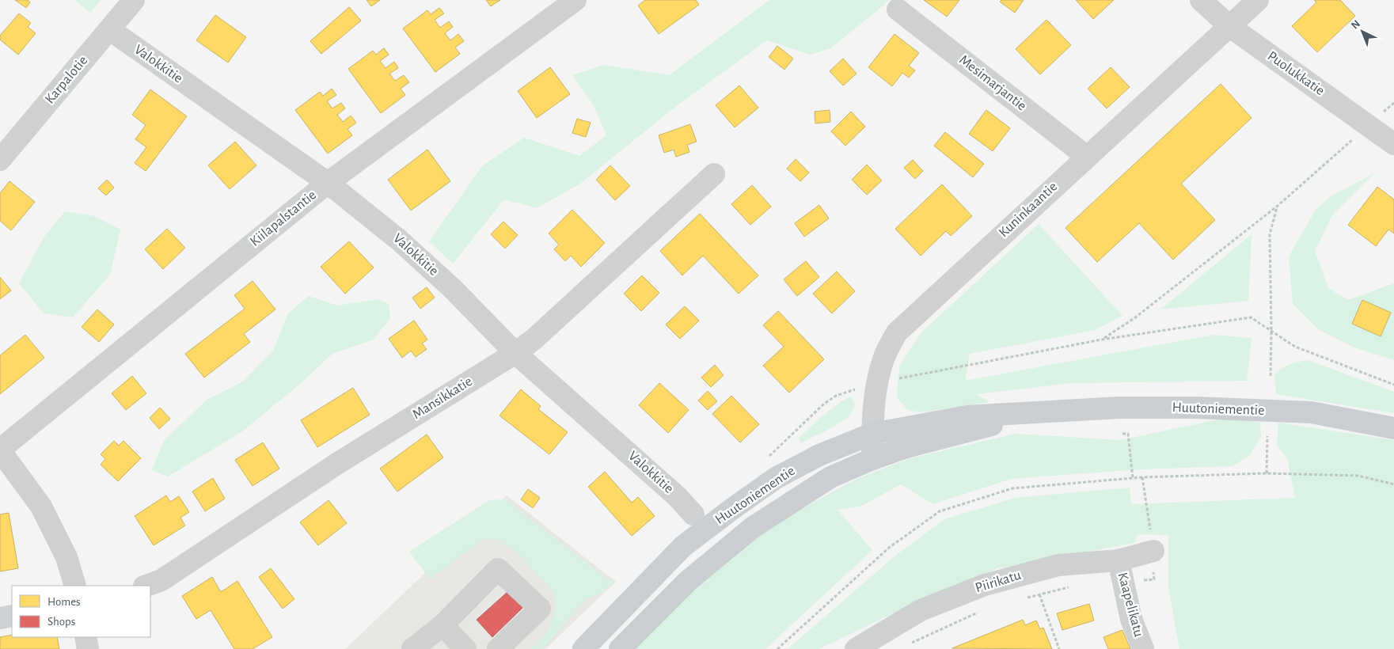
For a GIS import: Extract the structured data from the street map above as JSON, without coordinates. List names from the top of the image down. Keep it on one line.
{"streets":{"main road":["Huutoniementie"],"street":["Valokkitie","Puolukkatie","Karpalotie","Mesimarjantie","Kuninkaantie","Kiilapalstantie","Mansikkatie","Piirikatu","Kaapelikatu"]},"crossings":[["Valokkitie","Karpalotie"],["Valokkitie","Kiilapalstantie"],["Valokkitie","Mansikkatie"],["Puolukkatie","Kuninkaantie"],["Mesimarjantie","Kuninkaantie"],["Kuninkaantie","Huutoniementie"],["Piirikatu","Kaapelikatu"]],"legend":["Homes","Shops"],"north":"top left"}
